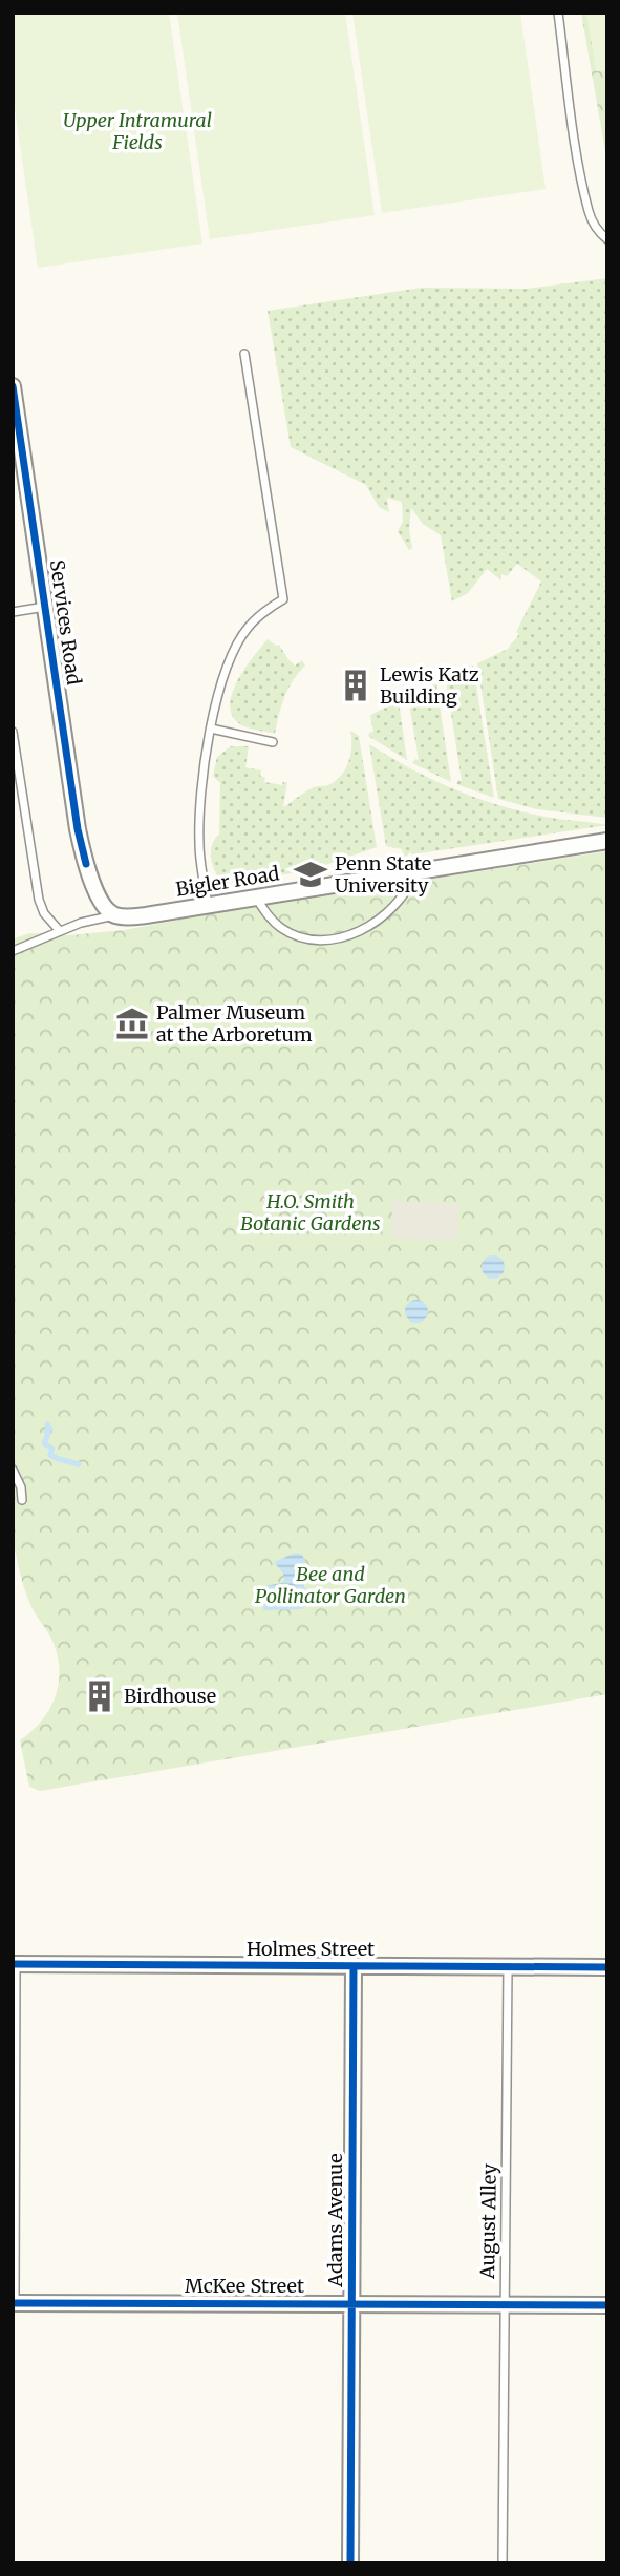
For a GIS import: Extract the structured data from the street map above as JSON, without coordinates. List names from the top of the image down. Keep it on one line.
{"streets":{"street":["Services Road","Bigler Road","Holmes Street","Adams Avenue","McKee Street"],"lane":["August Alley"]},"crossings":[["Services Road","Bigler Road"],["Holmes Street","Adams Avenue"],["Holmes Street","August Alley"],["Adams Avenue","McKee Street"],["August Alley","McKee Street"]],"parks":["Upper Intramural Fields","H.O. Smith Botanic Gardens","Bee and Pollinator Garden"],"places":{"building":["Lewis Katz Building","Birdhouse"],"school or university":["Penn State University"],"museum":["Palmer Museum at the Arboretum"]}}
